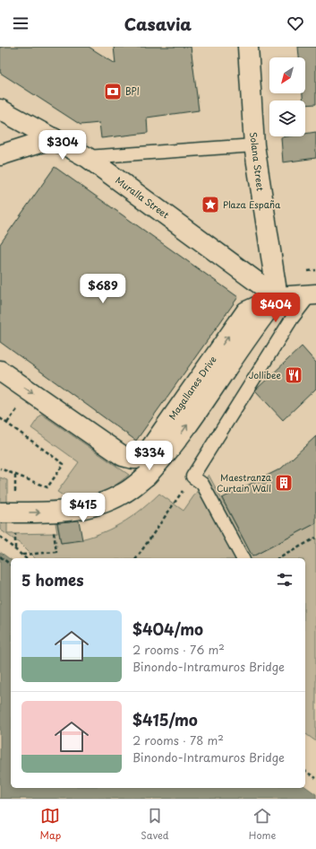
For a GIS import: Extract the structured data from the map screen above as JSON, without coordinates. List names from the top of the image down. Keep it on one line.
{"streets":{"street":["Solana Street","Muralla Street","Magallanes Drive"]},"crossings":[["Solana Street","Muralla Street"],["Solana Street","Magallanes Drive"],["Muralla Street","Magallanes Drive"]],"places":{"bank":["BPI"],"place":["Plaza España"],"restaurant":["Jollibee"],"building":["Maestranza Curtain Wall"]},"north":"bottom left","page":{"header":"Casavia","price":["$304","$689","$404","$334","$415"],"heading":"5 homes","list":[{"name":"$404/mo","note":"2 rooms · 76 m² · Binondo-Intramuros Bridge"},{"name":"$415/mo","note":"2 rooms · 78 m² · Binondo-Intramuros Bridge"}],"tabs":["Map","Saved","Home"]}}
